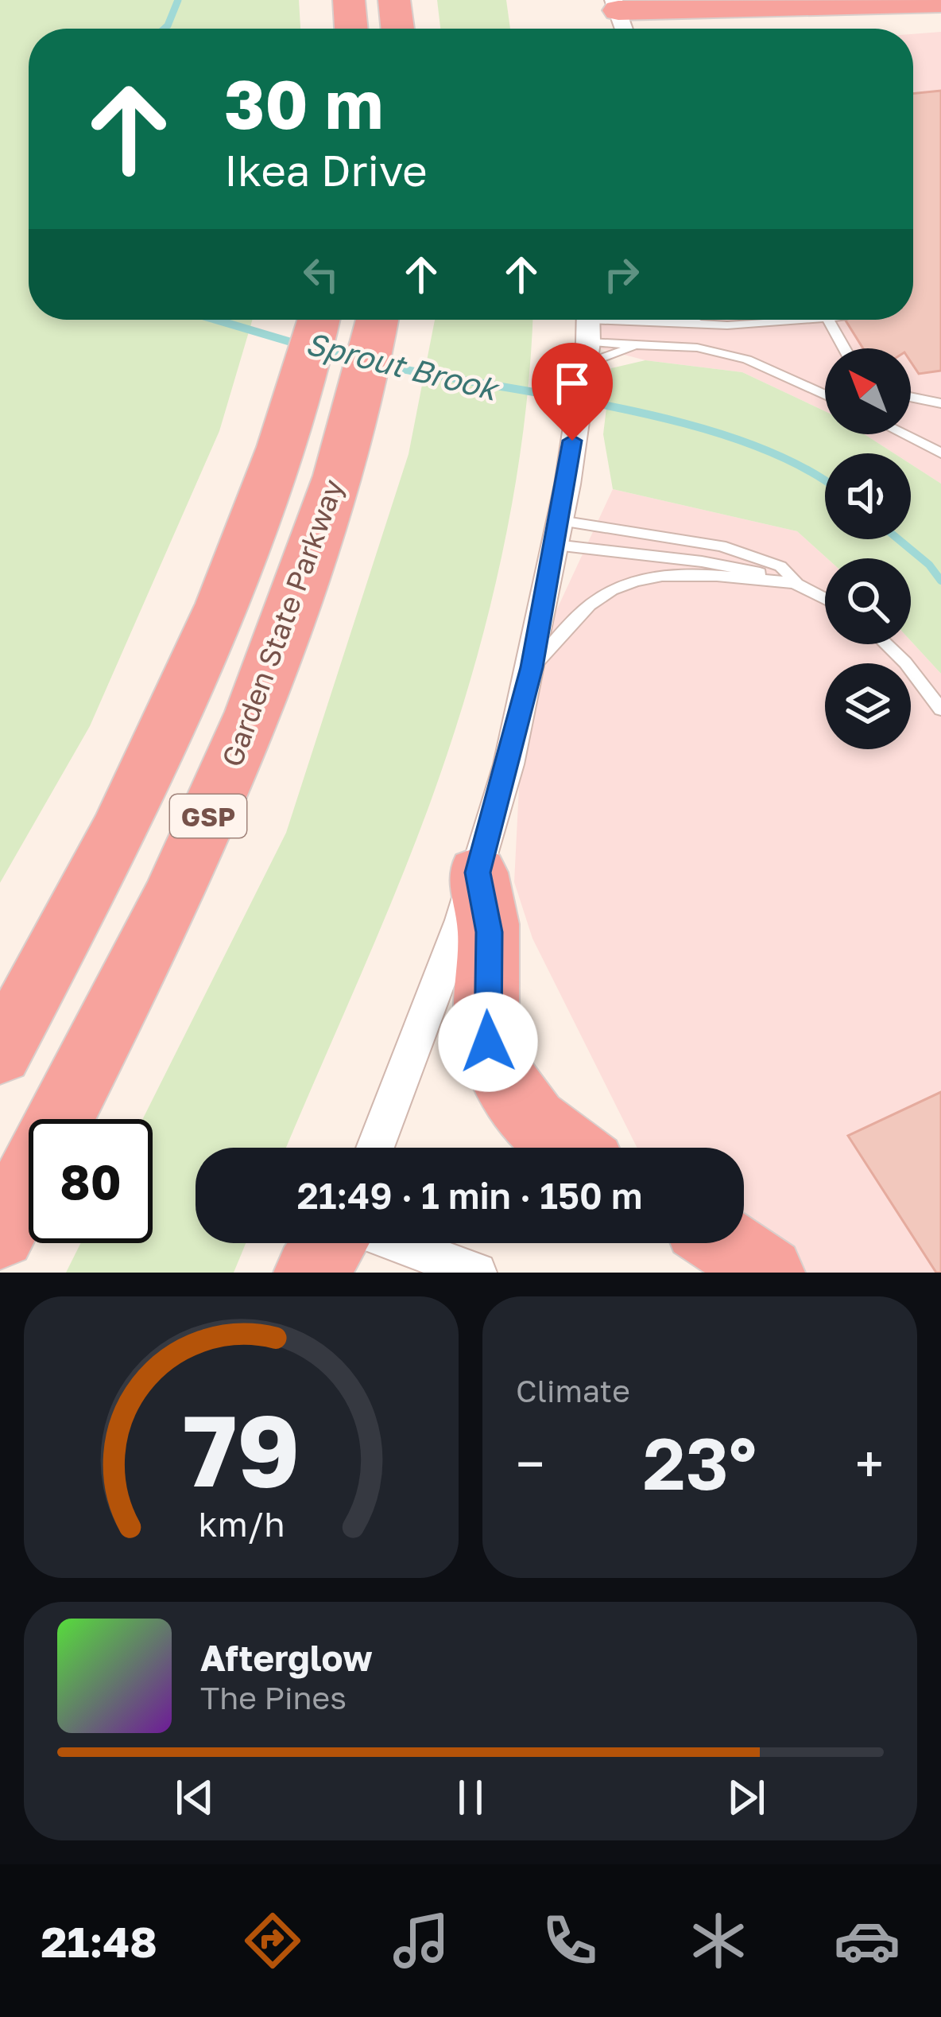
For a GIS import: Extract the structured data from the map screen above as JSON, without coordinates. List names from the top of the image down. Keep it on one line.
{"streets":{"highway":["Garden State Parkway","GSP"]},"water":["Sprout Brook"],"north":"top left","page":{"turn":["30 m","Ikea Drive"],"limit":"80","trip":"21:49 · 1 min · 150 m","tile":"Climate","heat":["−","23°","+"],"song":["Afterglow","The Pines"],"tabs":"21:48","gauge":["79","km/h"]}}
